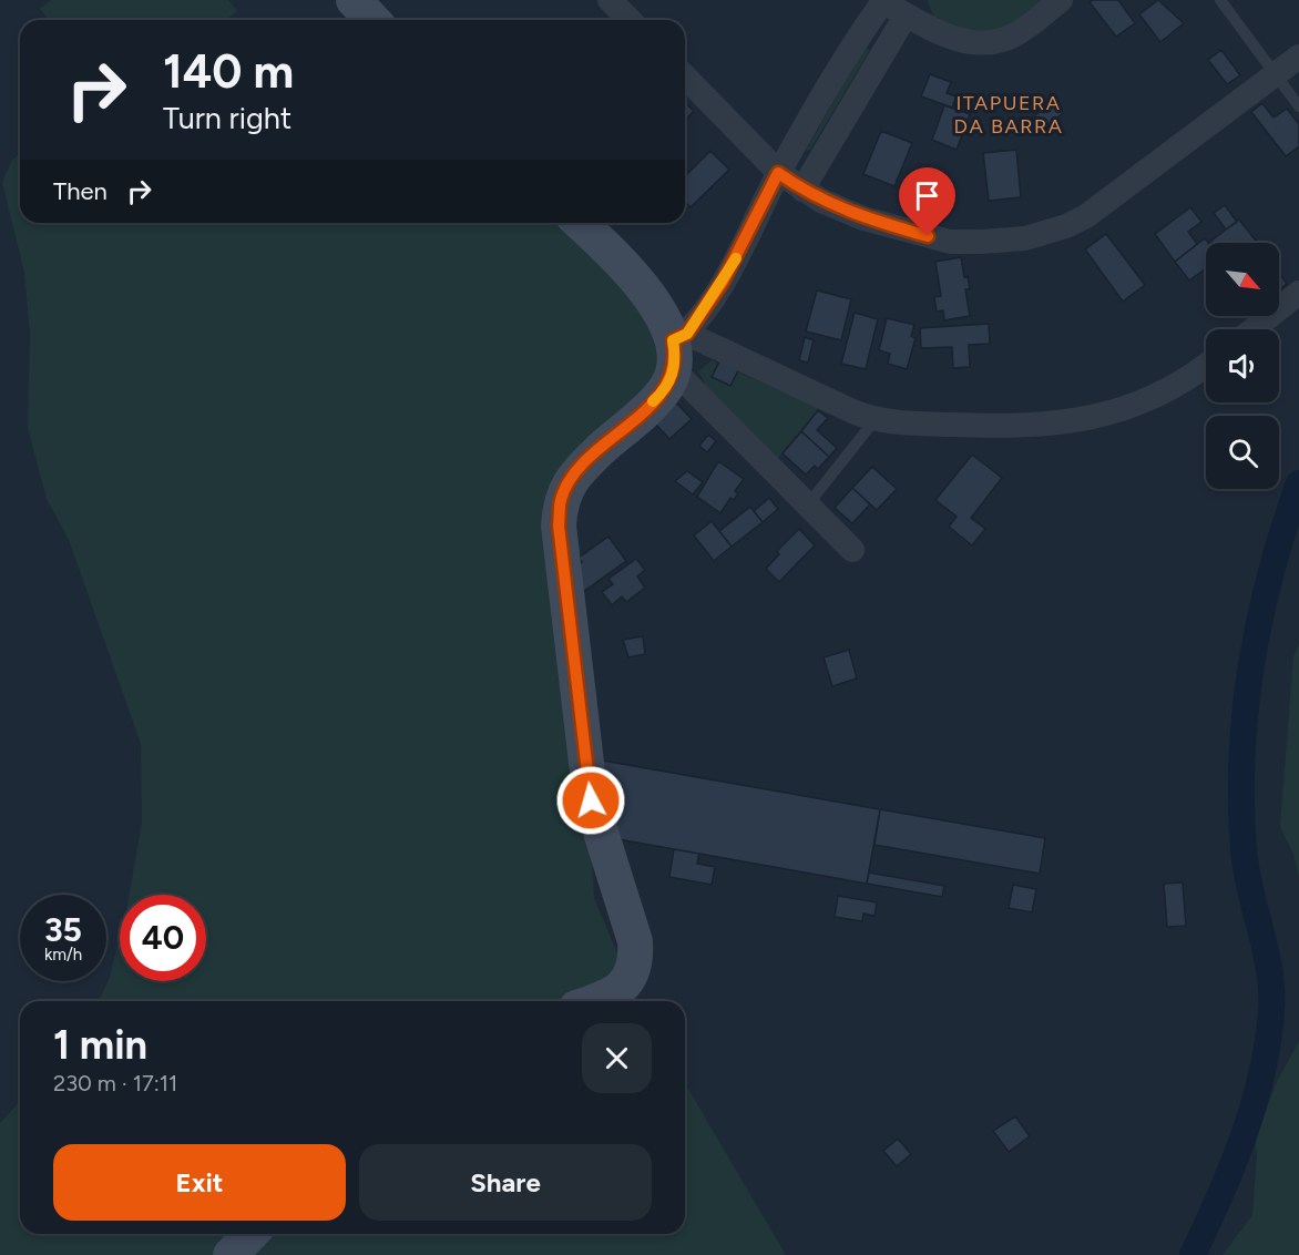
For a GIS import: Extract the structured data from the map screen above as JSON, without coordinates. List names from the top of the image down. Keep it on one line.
{"districts":["ITAPUERA DA BARRA"],"north":"bottom right","page":{"turn":["140 m","Turn right"],"then":"Then","speed":"35 km/h","limit":"40","heading":["1 min","230 m · 17:11"],"buttons":["Exit","Share"]}}
